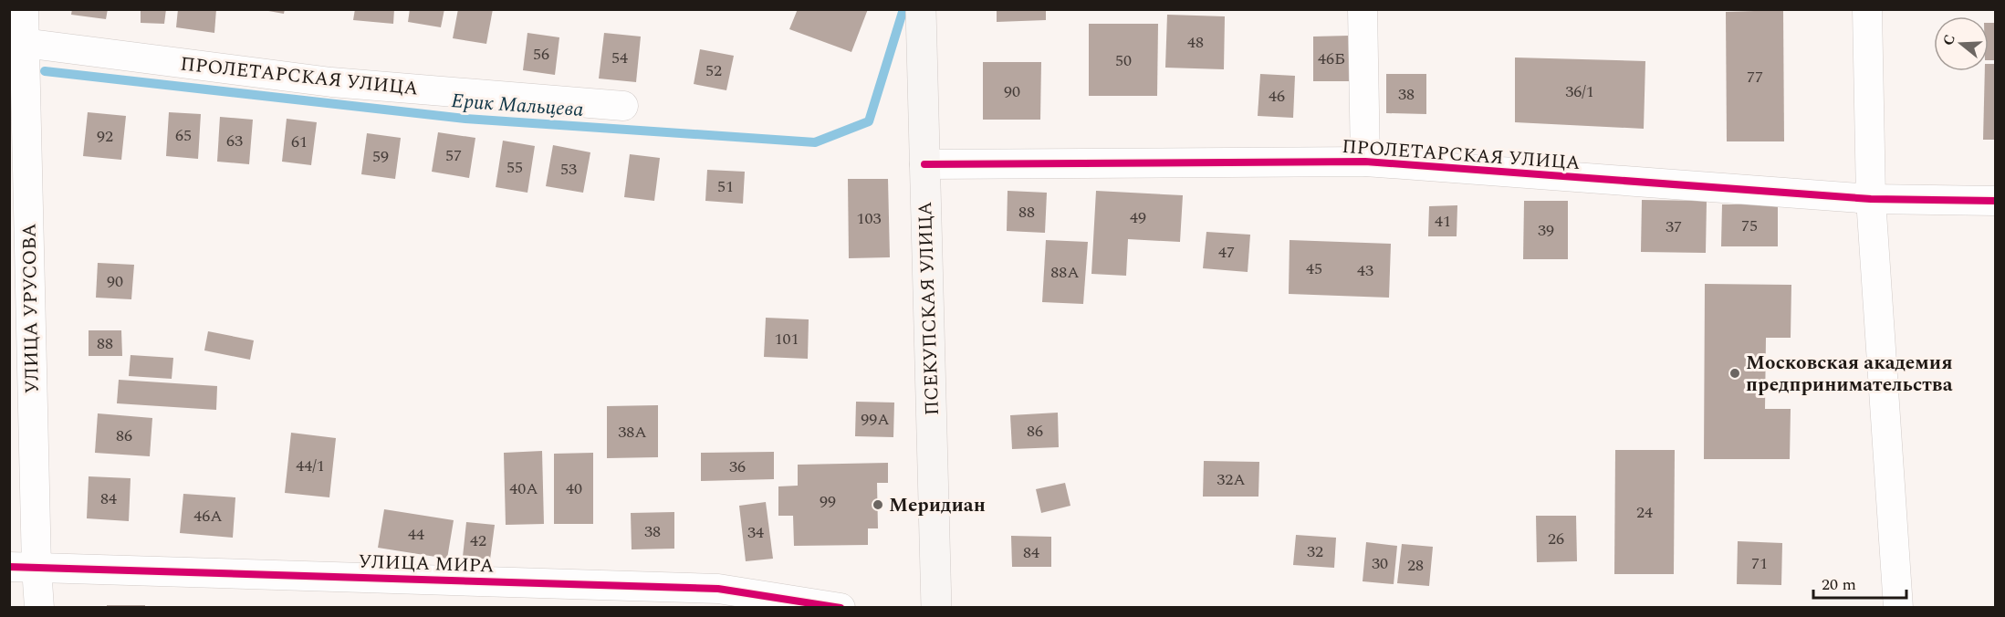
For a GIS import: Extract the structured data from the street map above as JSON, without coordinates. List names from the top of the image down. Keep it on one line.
{"streets":{"street":["ПРОЛЕТАРСКАЯ УЛИЦА","УЛИЦА УРУСОВА","ПСЕКУПСКАЯ УЛИЦА","УЛИЦА МИРА"]},"crossings":[["ПРОЛЕТАРСКАЯ УЛИЦА","УЛИЦА УРУСОВА"],["ПРОЛЕТАРСКАЯ УЛИЦА","ПСЕКУПСКАЯ УЛИЦА"],["УЛИЦА УРУСОВА","УЛИЦА МИРА"]],"water":["Ерик Мальцева"],"places":["Московская академия предпринимательства","Меридиан"],"house_numbers":["48","56","54","46Б","50","52","77","90","36/1","38","46","65","92","63","61","57","59","55","53","51","88","49","103","41","75","37","39","47","45","43","88А","90","101","88","99А","86","38А","86","44/1","36","32А","40А","40","84","99","24","46А","38","34","44","26","42","32","84","30","71","28"],"scale_bar":"20 m","north":"left"}
